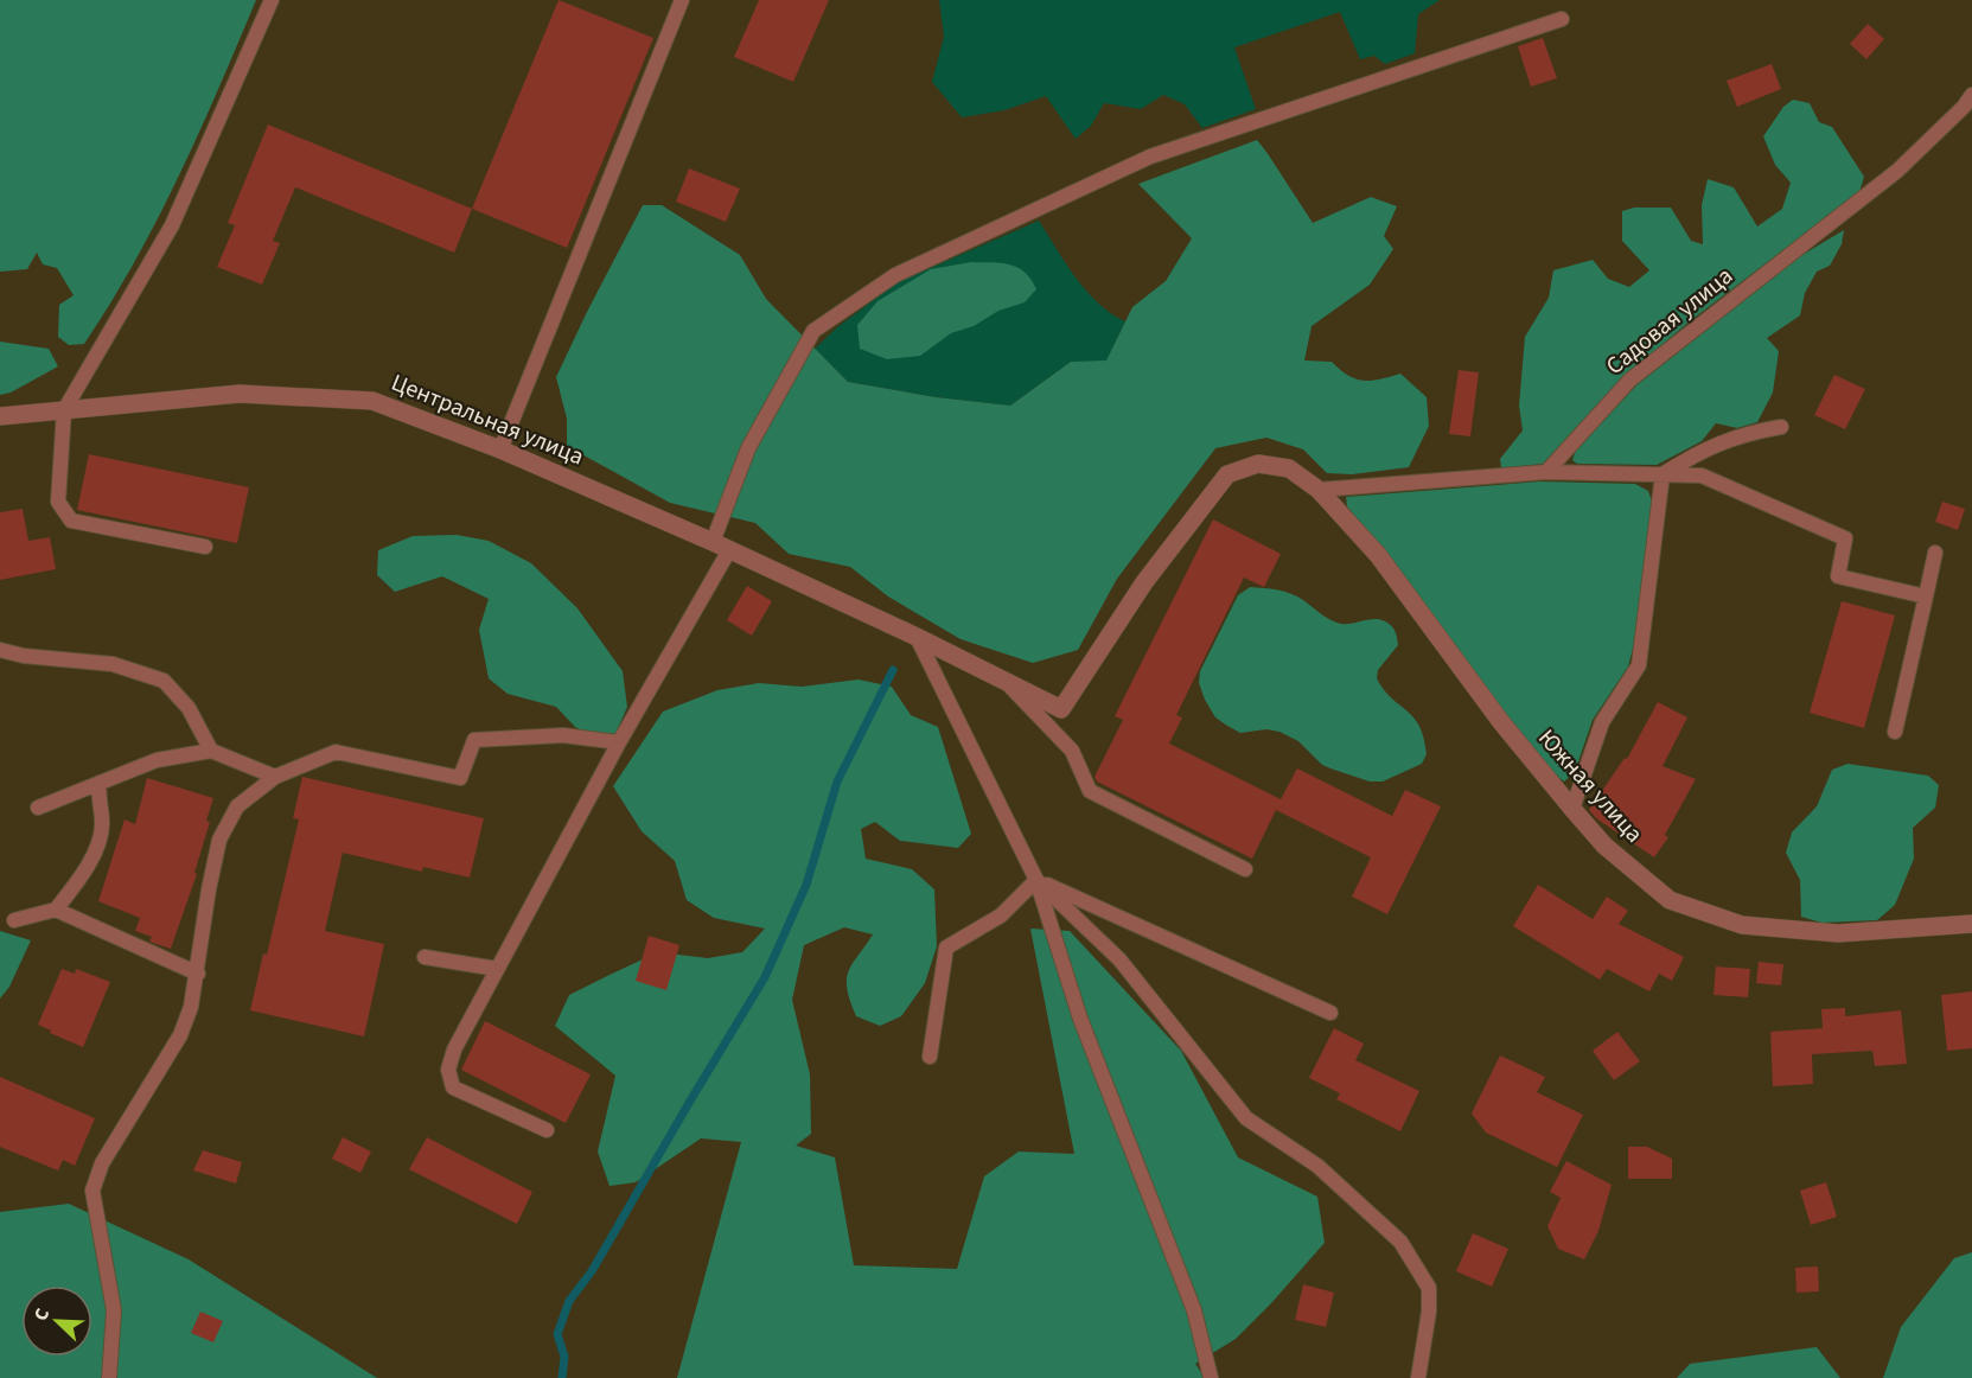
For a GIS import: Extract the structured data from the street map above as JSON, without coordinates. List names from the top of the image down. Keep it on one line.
{"streets":{"street":["Центральная улица","Южная улица"],"lane":["Садовая улица"]},"crossings":[["Центральная улица","Южная улица"]],"north":"top left"}
